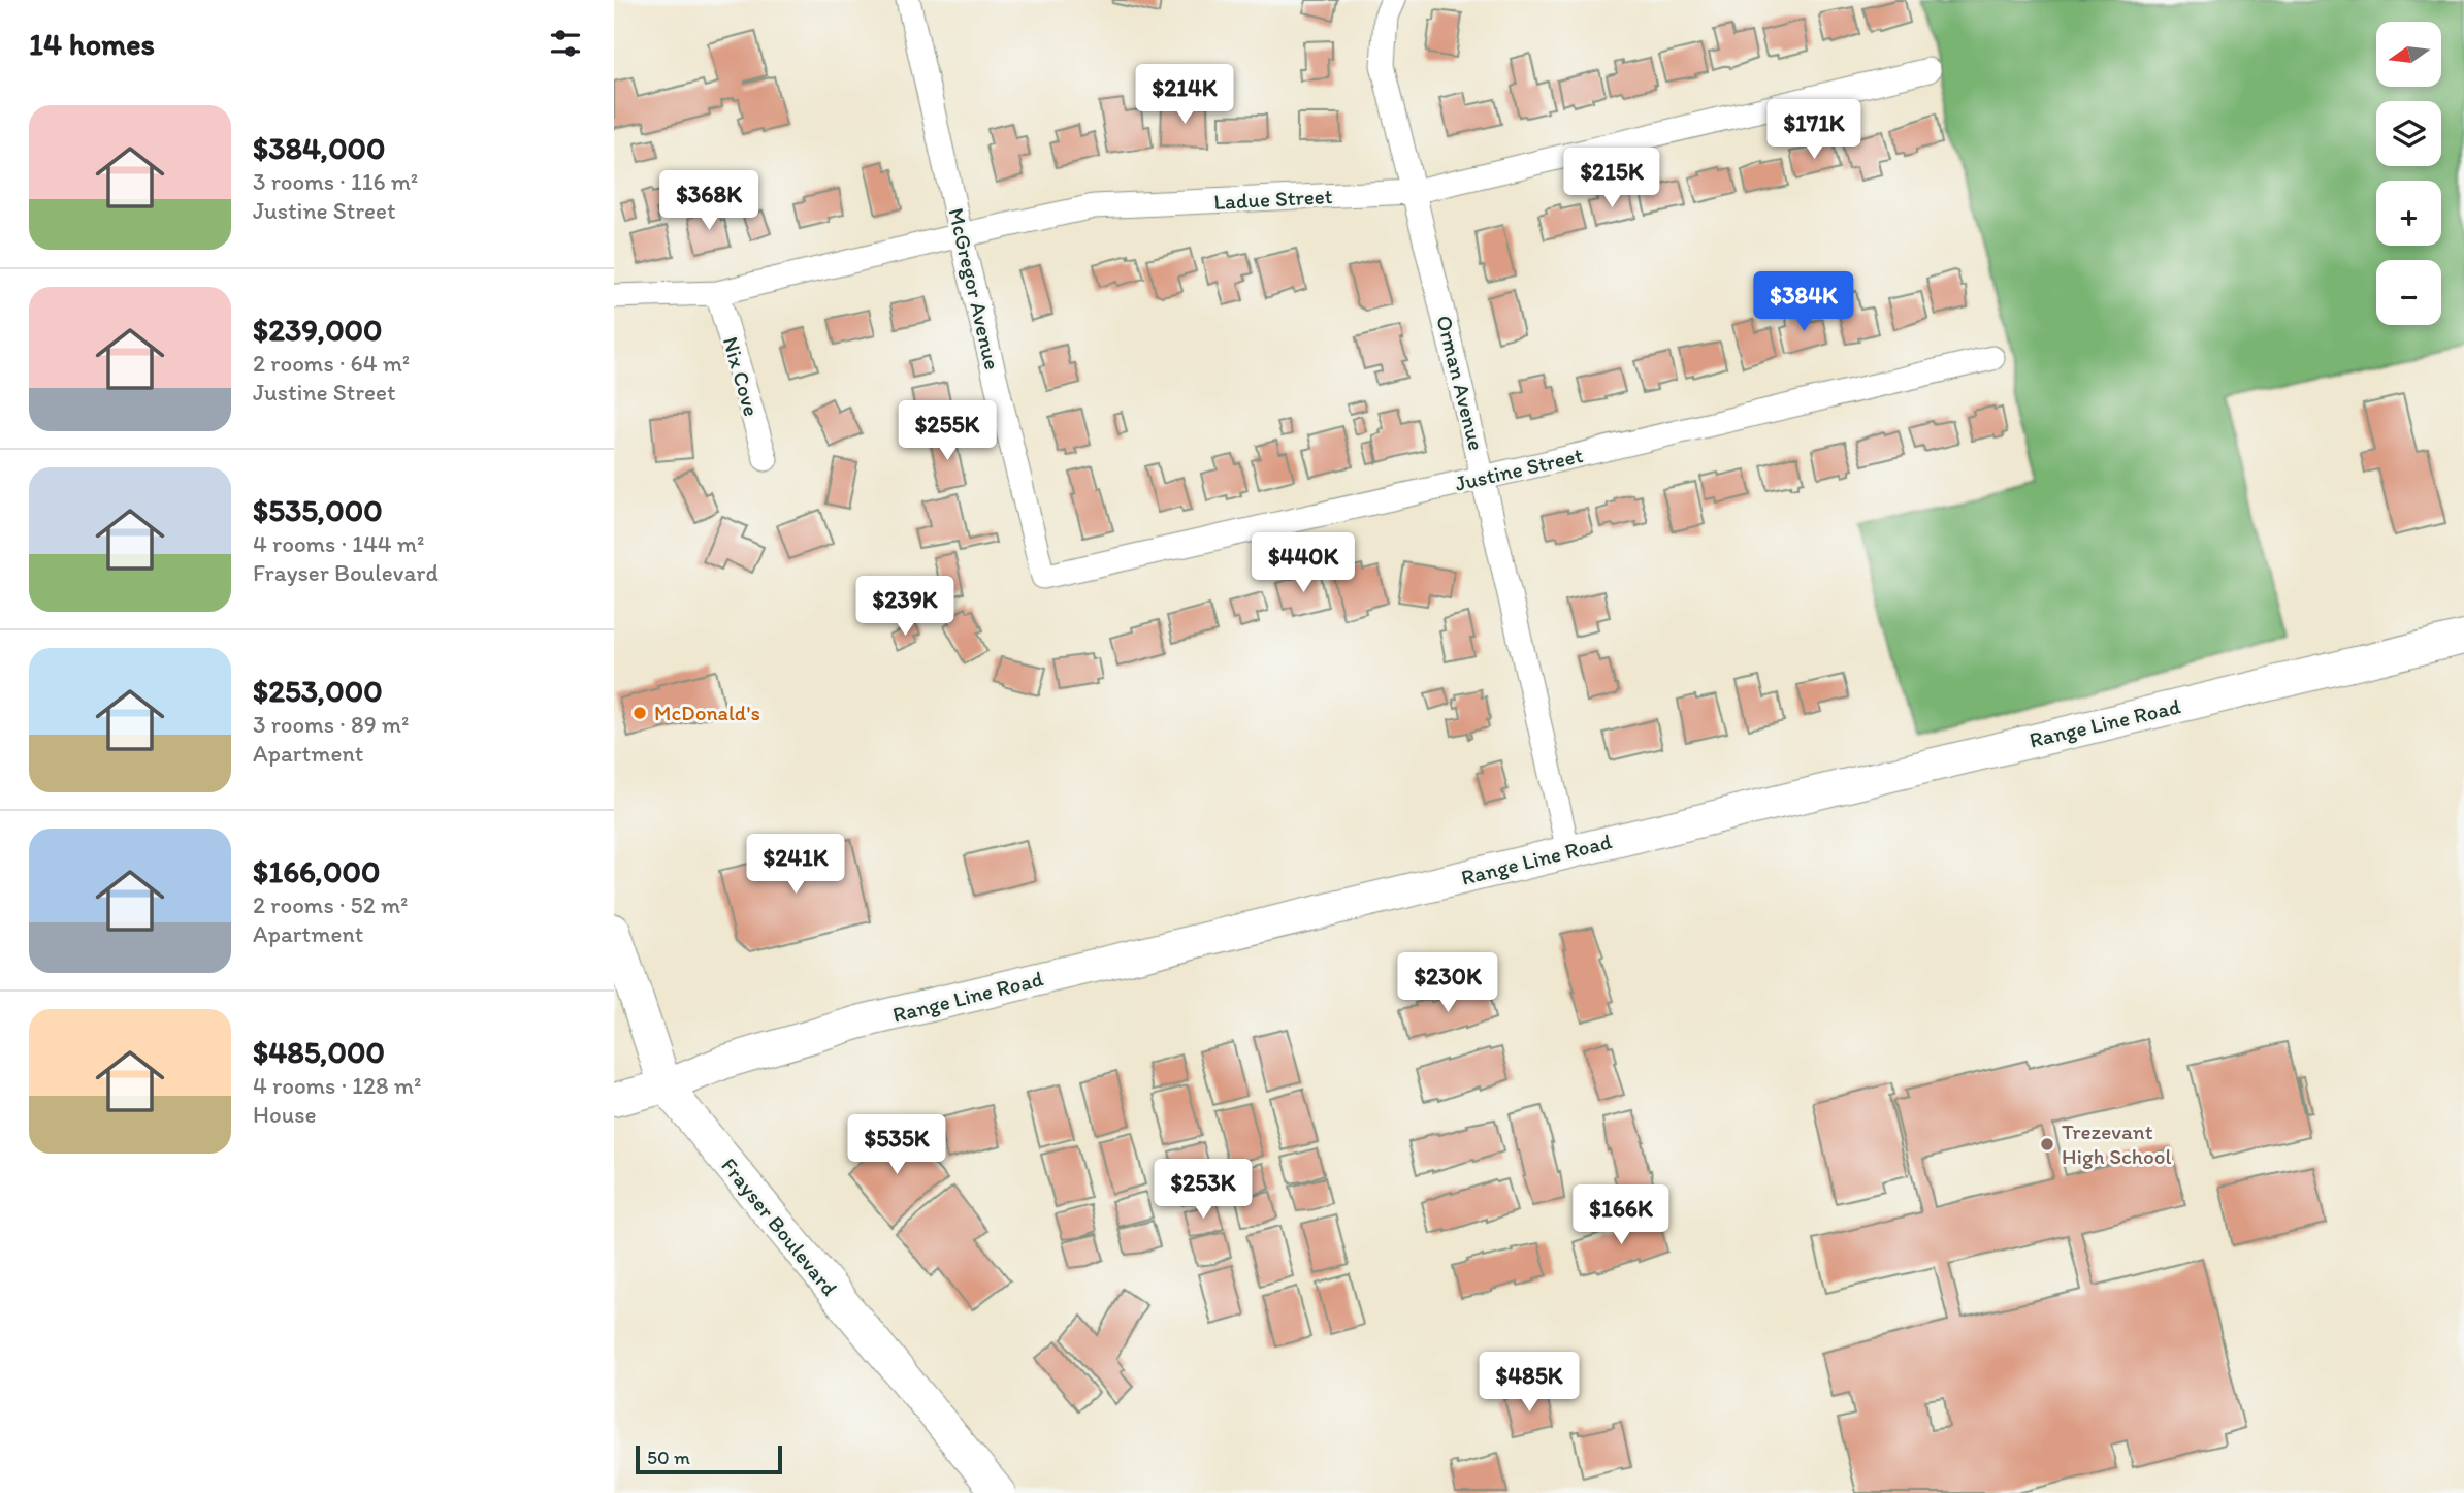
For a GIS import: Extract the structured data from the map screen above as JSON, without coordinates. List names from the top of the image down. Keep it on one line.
{"streets":{"main road":["Range Line Road","Frayser Boulevard"],"street":["Ladue Street","McGregor Avenue","Nix Cove","Orman Avenue","Justine Street"]},"crossings":[["Ladue Street","McGregor Avenue"],["Ladue Street","Nix Cove"],["Ladue Street","Orman Avenue"],["McGregor Avenue","Justine Street"],["Orman Avenue","Justine Street"],["Orman Avenue","Range Line Road"],["Range Line Road","Frayser Boulevard"]],"places":["McDonald's","Trezevant High School"],"scale_bar":"50 m","north":"left","page":{"heading":"14 homes","map_buttons":["+","−"],"price":["$214K","$171K","$215K","$368K","$384K","$255K","$440K","$239K","$241K","$230K","$535K","$253K","$166K","$485K"],"list":[{"name":"$384,000","note":"3 rooms · 116 m² · Justine Street"},{"name":"$239,000","note":"2 rooms · 64 m² · Justine Street"},{"name":"$535,000","note":"4 rooms · 144 m² · Frayser Boulevard"},{"name":"$253,000","note":"3 rooms · 89 m² · Apartment"},{"name":"$166,000","note":"2 rooms · 52 m² · Apartment"},{"name":"$485,000","note":"4 rooms · 128 m² · House"}],"scale":"50 m"}}
